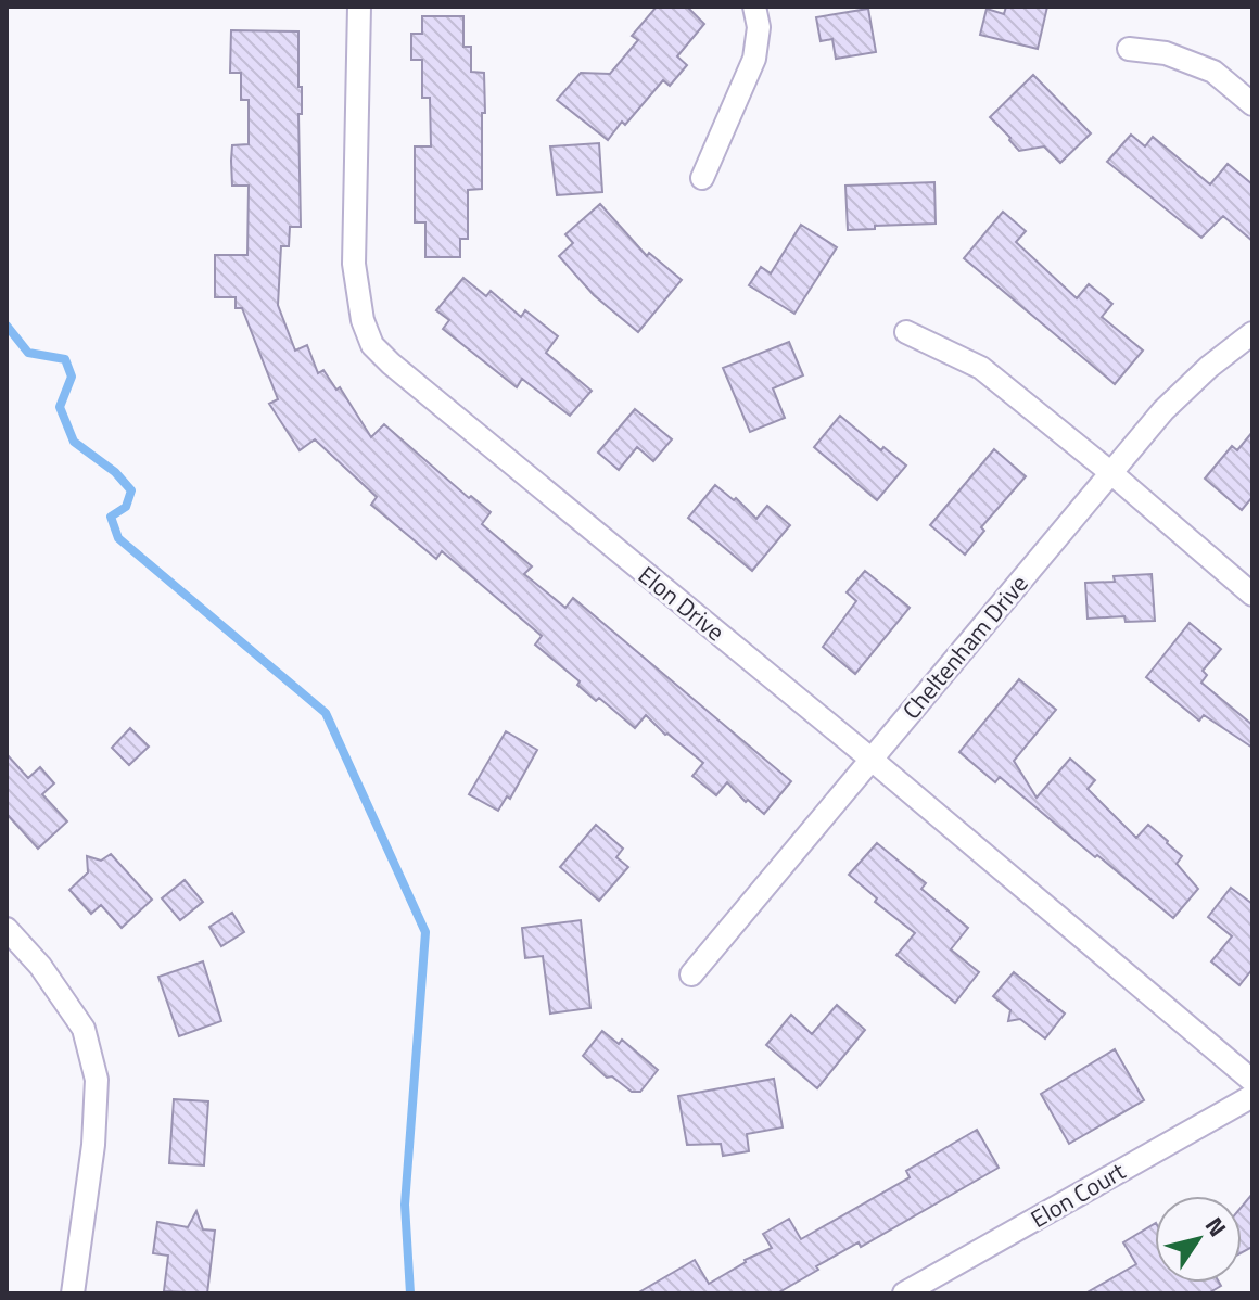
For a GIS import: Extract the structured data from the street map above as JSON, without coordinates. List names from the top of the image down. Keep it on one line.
{"streets":{"street":["Elon Drive","Cheltenham Drive","Elon Court"]},"crossings":[["Elon Drive","Cheltenham Drive"]],"north":"top right"}
